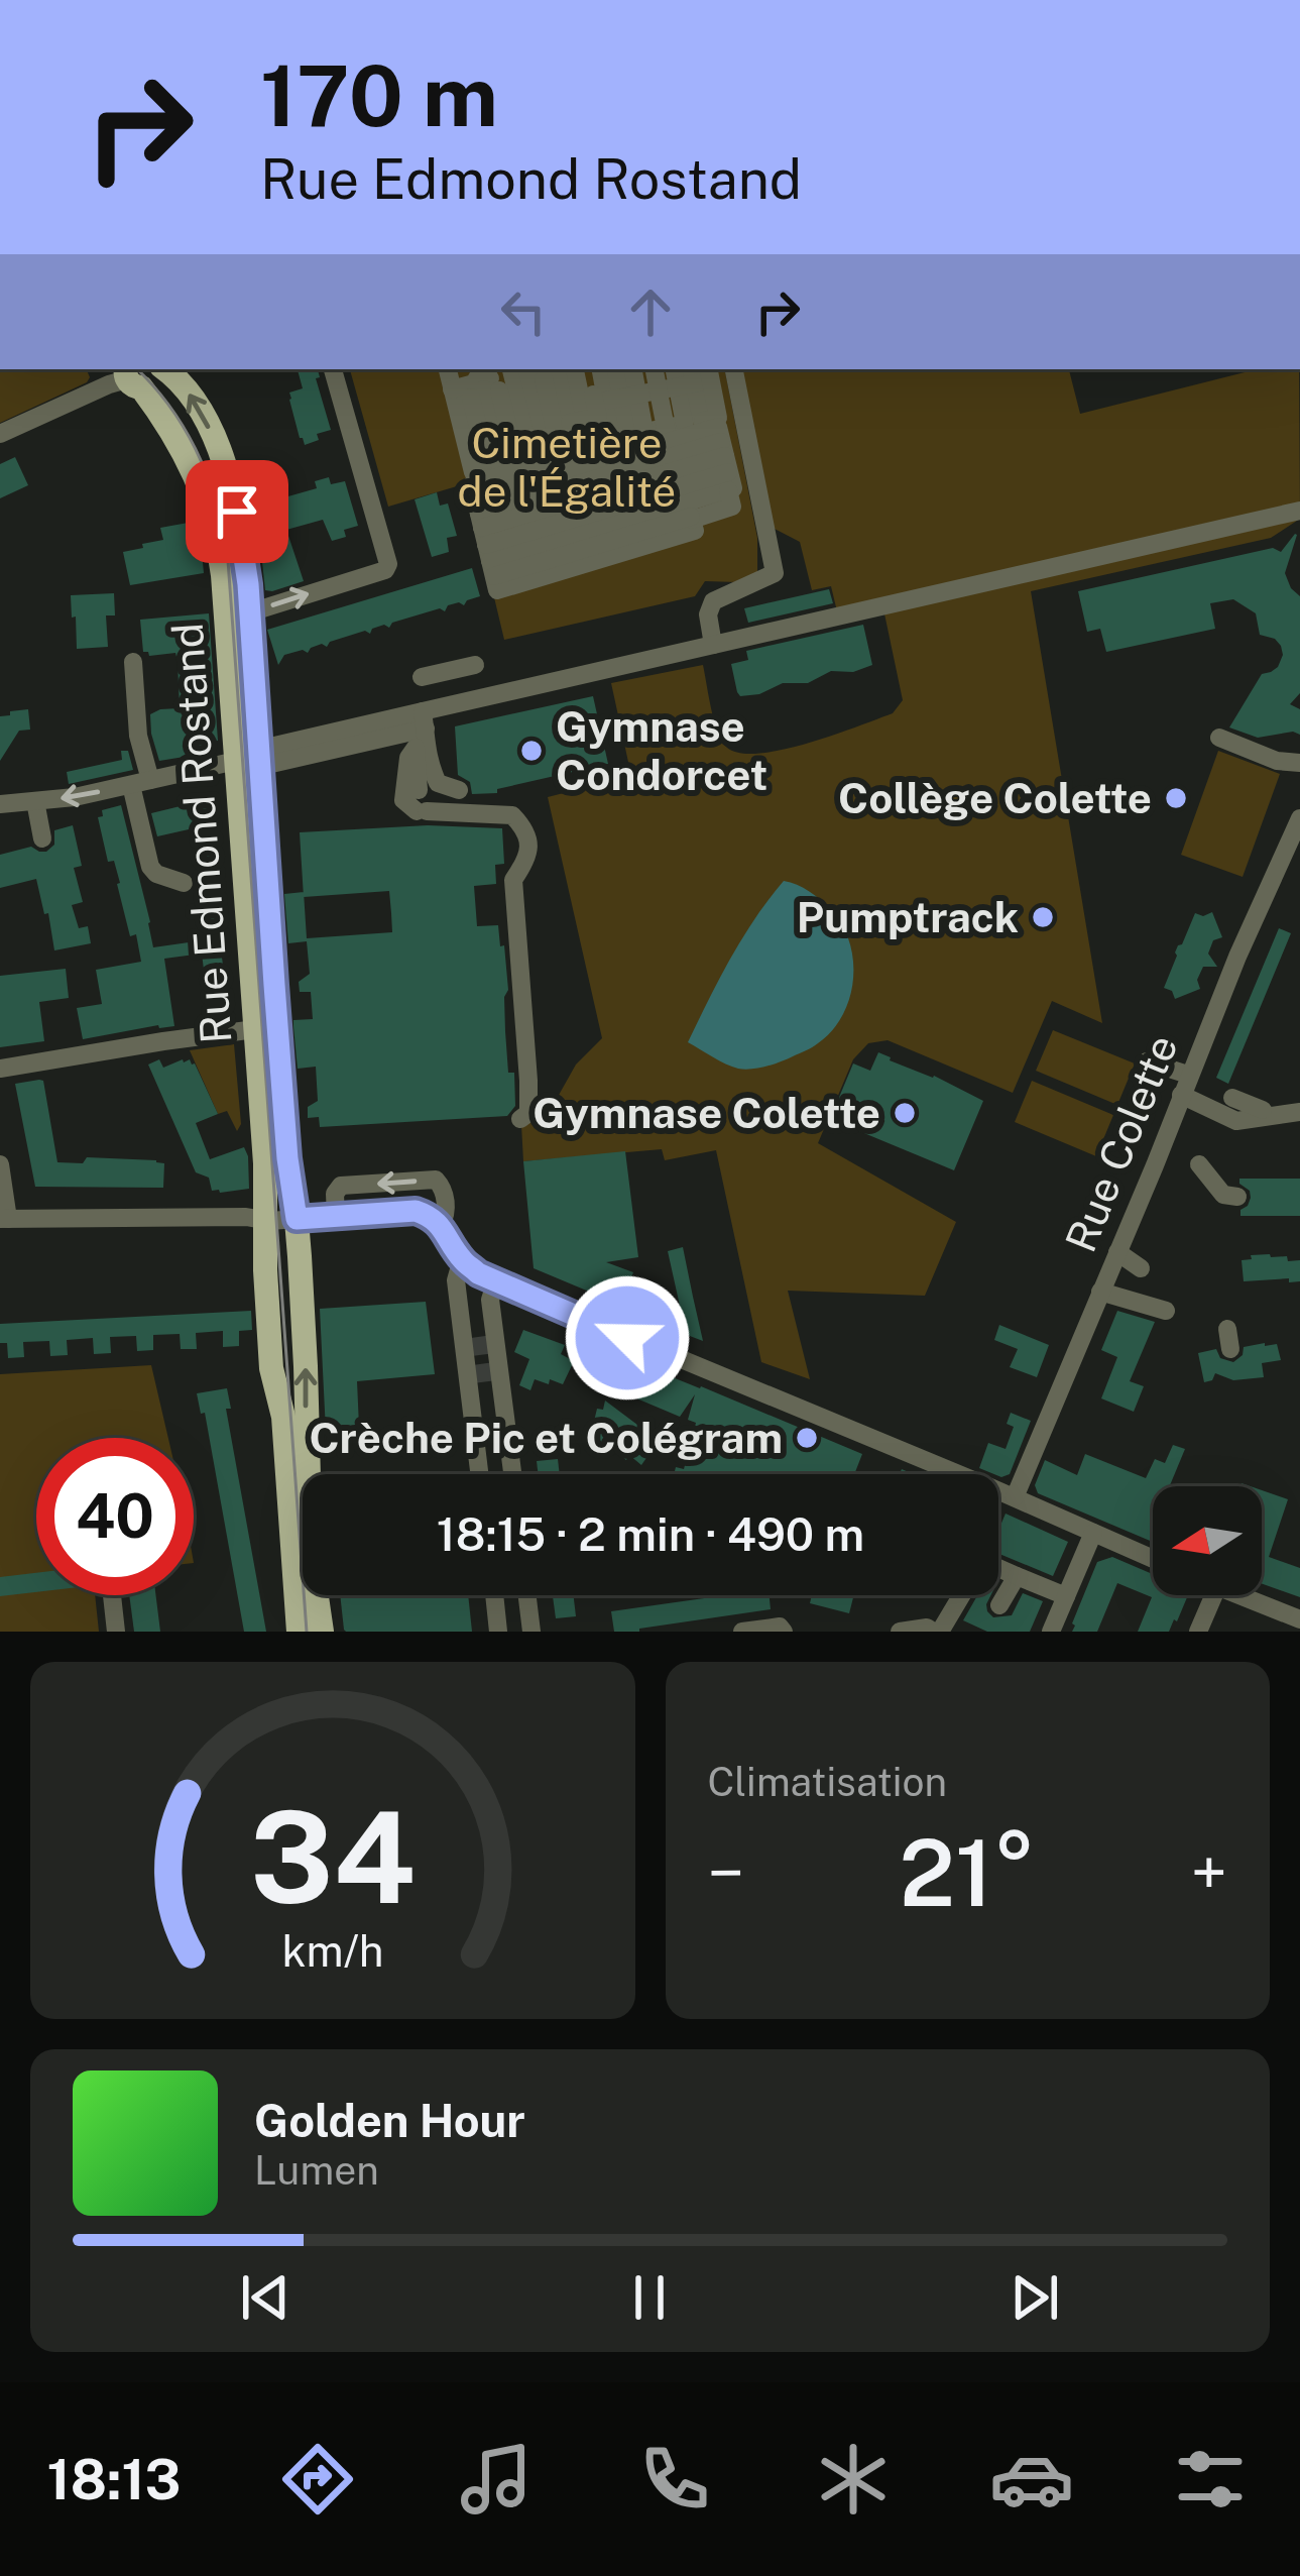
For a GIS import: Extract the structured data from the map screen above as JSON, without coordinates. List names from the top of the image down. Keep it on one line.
{"streets":{"main road":["Rue Edmond Rostand"],"street":["Rue Colette"]},"parks":["Cimetière de l'Égalité"],"places":["Gymnase Condorcet","Collège Colette","Pumptrack","Gymnase Colette","Crèche Pic et Colégram"],"north":"left","page":{"turn":["170 m","Rue Edmond Rostand"],"limit":"40","trip":"18:15 · 2 min · 490 m","tile":"Climatisation","heat":["−","21°","+"],"song":["Golden Hour","Lumen"],"tabs":"18:13","gauge":["34","km/h"]}}
